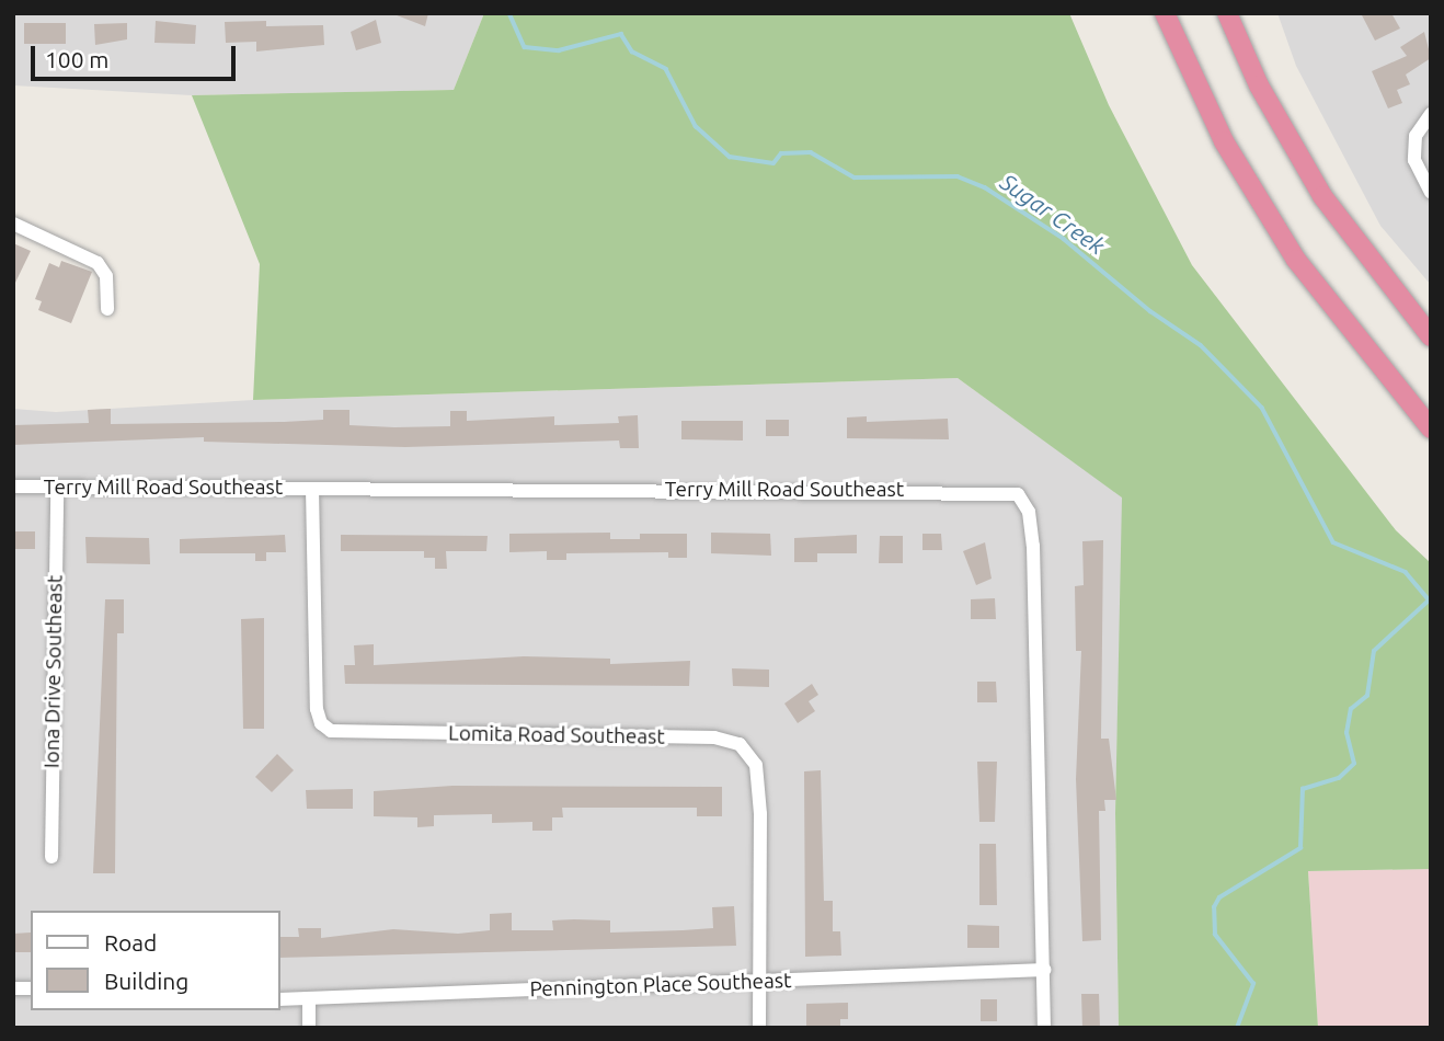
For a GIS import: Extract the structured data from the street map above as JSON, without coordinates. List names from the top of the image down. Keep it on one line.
{"streets":{"street":["Terry Mill Road Southeast","Iona Drive Southeast","Lomita Road Southeast","Pennington Place Southeast"]},"crossings":[["Terry Mill Road Southeast","Iona Drive Southeast"],["Terry Mill Road Southeast","Lomita Road Southeast"],["Terry Mill Road Southeast","Pennington Place Southeast"],["Lomita Road Southeast","Pennington Place Southeast"]],"water":["Sugar Creek"],"legend":["Road","Building"],"scale_bar":"100 m"}
